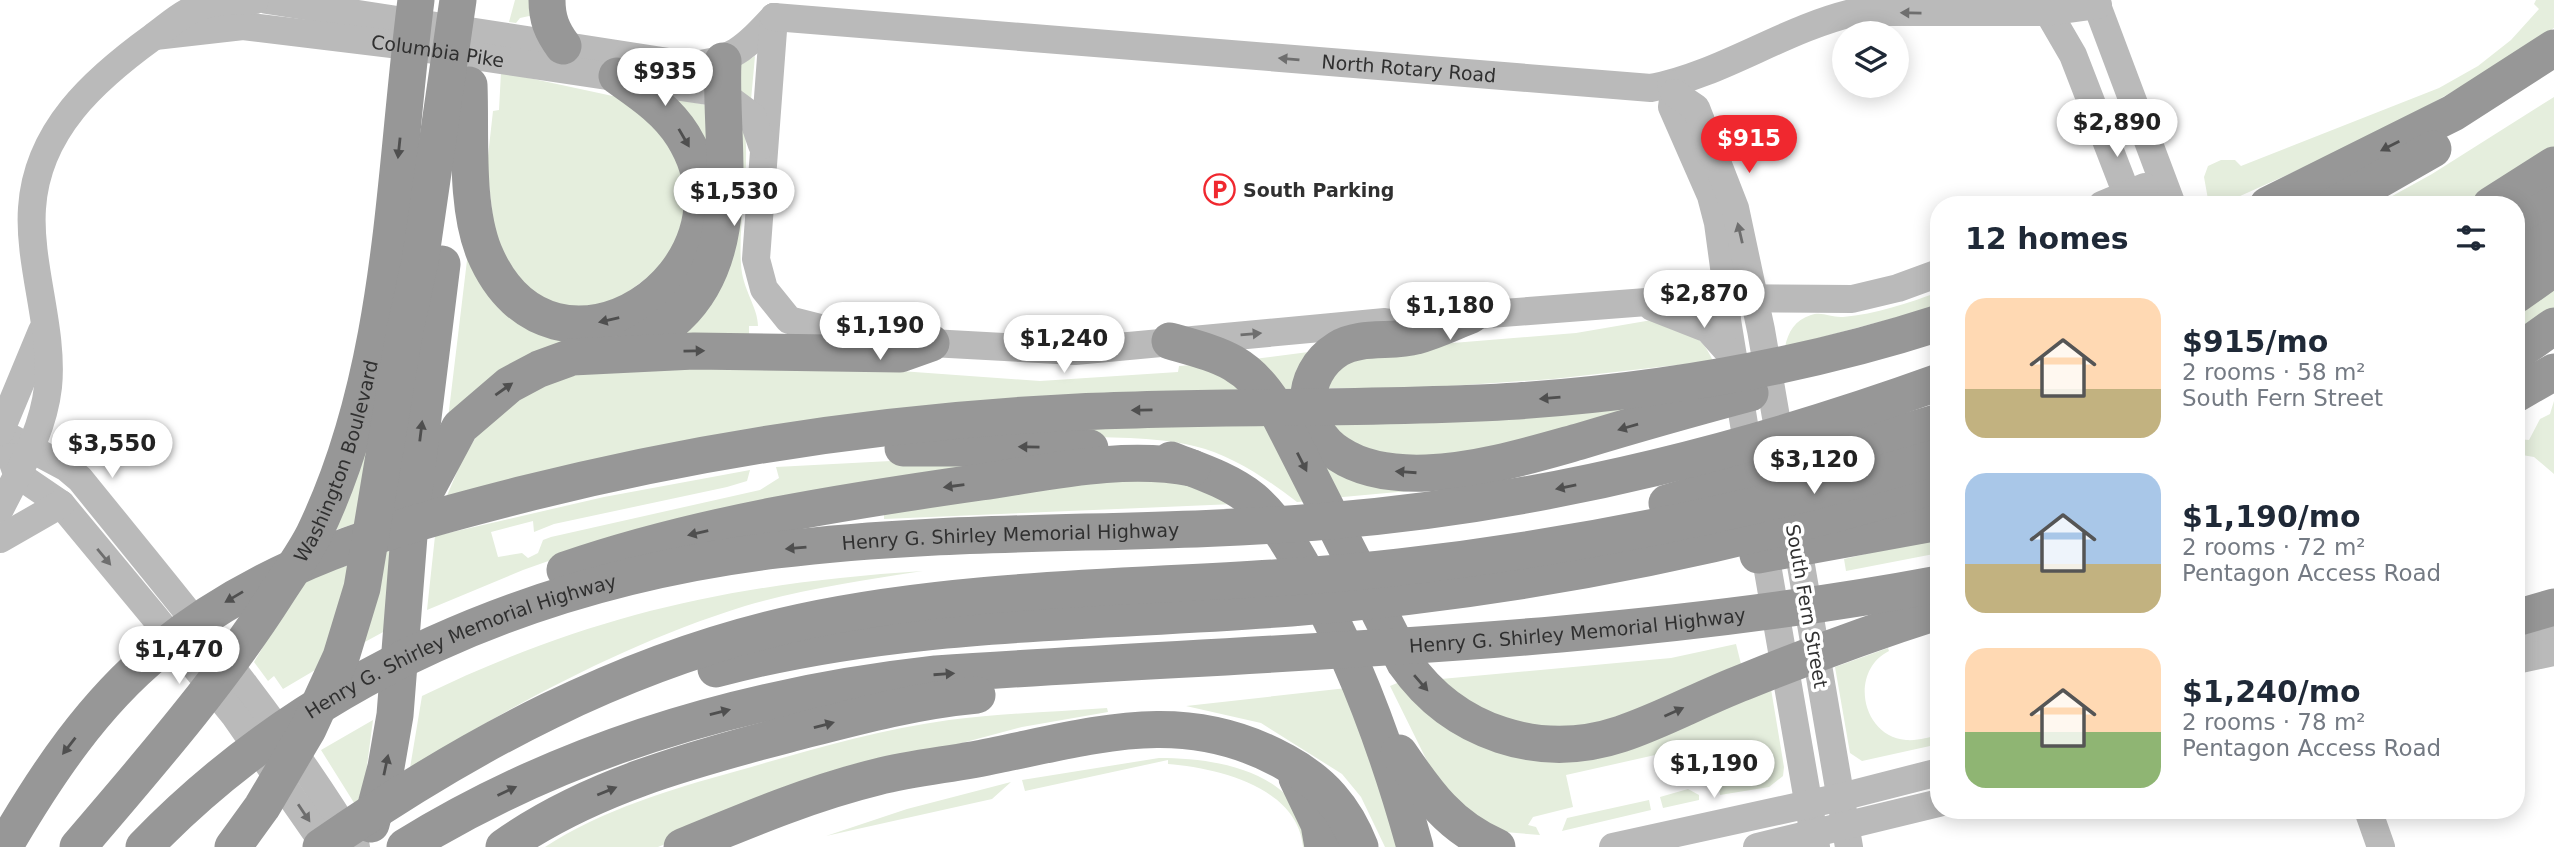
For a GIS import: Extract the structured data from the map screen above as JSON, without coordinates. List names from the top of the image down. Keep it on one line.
{"streets":{"highway":["Washington Boulevard","Henry G. Shirley Memorial Highway"],"street":["Columbia Pike","North Rotary Road","South Fern Street"]},"crossings":[["North Rotary Road","South Fern Street"]],"one_way":["North Rotary Road"],"places":{"parking":["South Parking"]},"page":{"price":["$935","$2,890","$915","$1,530","$2,870","$1,180","$1,190","$1,240","$3,550","$3,120","$1,470","$1,190"],"heading":"12 homes","list":[{"name":"$915/mo","note":"2 rooms · 58 m² · South Fern Street"},{"name":"$1,190/mo","note":"2 rooms · 72 m² · Pentagon Access Road"},{"name":"$1,240/mo","note":"2 rooms · 78 m² · Pentagon Access Road"}]}}
